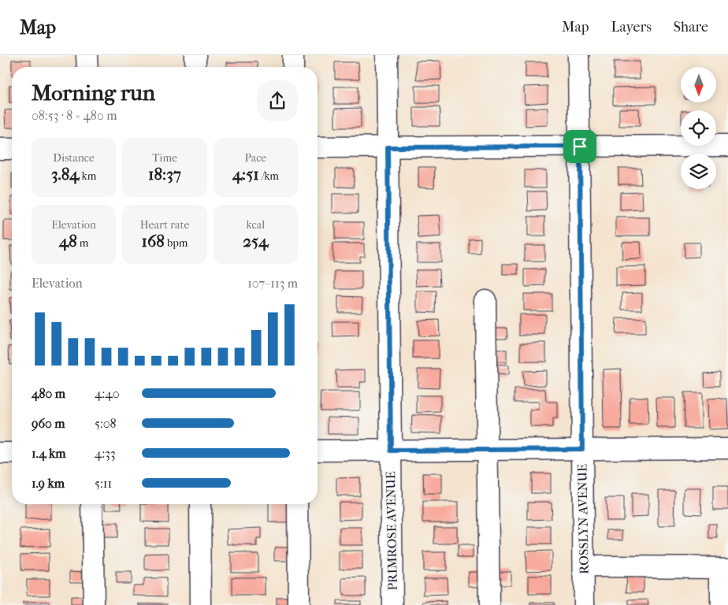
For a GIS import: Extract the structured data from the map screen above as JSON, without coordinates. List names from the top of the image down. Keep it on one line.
{"streets":{"street":["ROSSLYN AVENUE","PRIMROSE AVENUE"]},"north":"bottom","page":{"header":"Map","nav":["Map","Layers","Share"],"heading":["Morning run","08:53 · 8 × 480 m"],"stats":[["Distance","3.84 km"],["Time","18:37"],["Pace","4:51 /km"],["Elevation","48 m"],["Heart rate","168 bpm"],["kcal","254"]],"chart":["Elevation","107–113 m"],"list":[{"name":"480 m","note":"4:40"},{"name":"960 m","note":"5:08"},{"name":"1.4 km","note":"4:33"},{"name":"1.9 km","note":"5:11"}]}}
